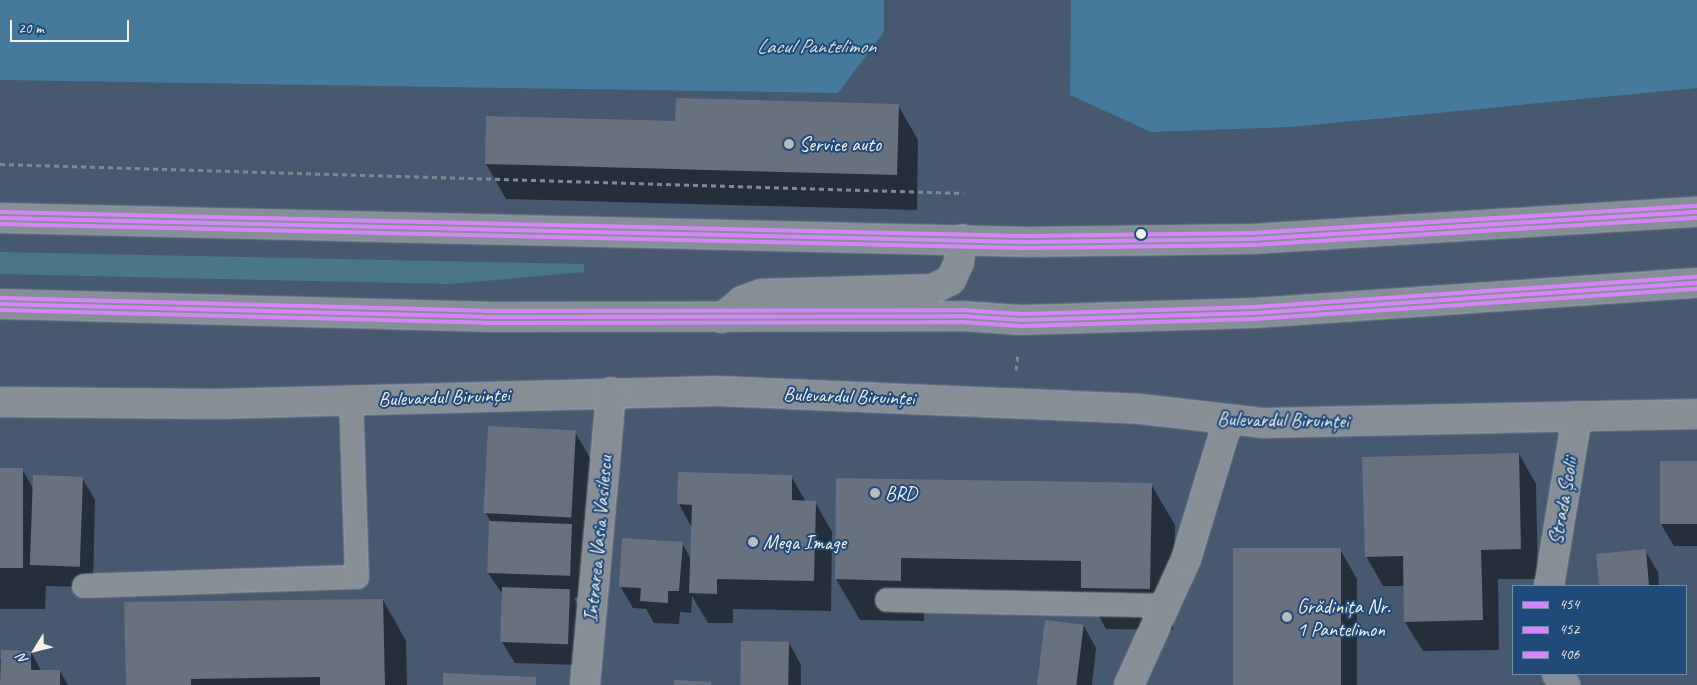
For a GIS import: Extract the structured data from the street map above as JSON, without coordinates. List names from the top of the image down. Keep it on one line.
{"streets":{"main road":["Bulevardul Biruinței","Strada Școlii","Intrarea Vasia Vasilescu"]},"crossings":[["Bulevardul Biruinței","Strada Școlii"],["Bulevardul Biruinței","Intrarea Vasia Vasilescu"]],"water":["Lacul Pantelimon"],"places":["Service auto","BRD","Mega Image","Grădinița Nr. 1 Pantelimon"],"lines":["transit line 406","transit line 454","transit line 452"],"legend":["454","452","406"],"scale_bar":"20 m","north":"bottom left"}
